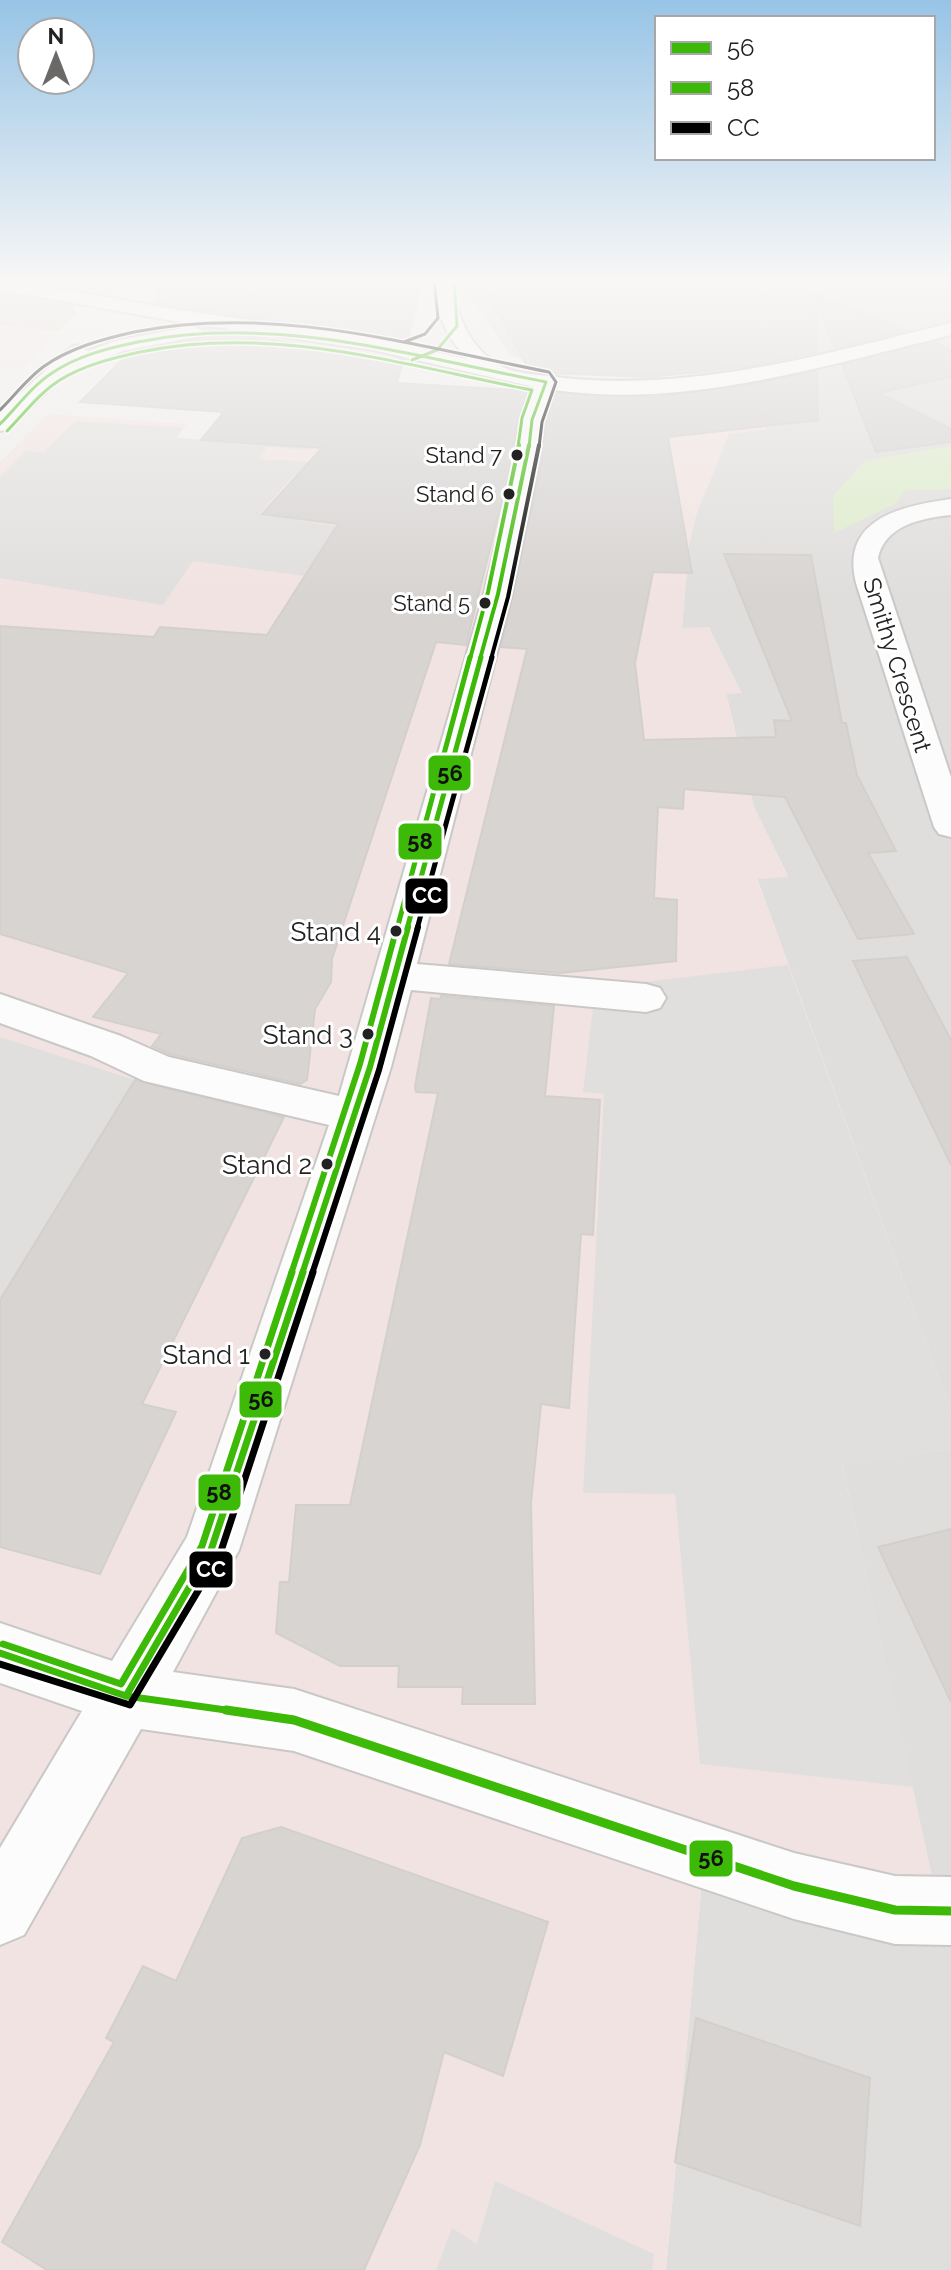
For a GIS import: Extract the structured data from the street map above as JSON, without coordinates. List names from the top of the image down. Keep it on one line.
{"streets":{"street":["Smithy Crescent"]},"places":["Stand 7","Stand 6","Stand 5","Stand 4","Stand 3","Stand 2","Stand 1"],"lines":["transit line 56","transit line 58","transit line CC"],"legend":["56","58","CC"],"north":"top"}
